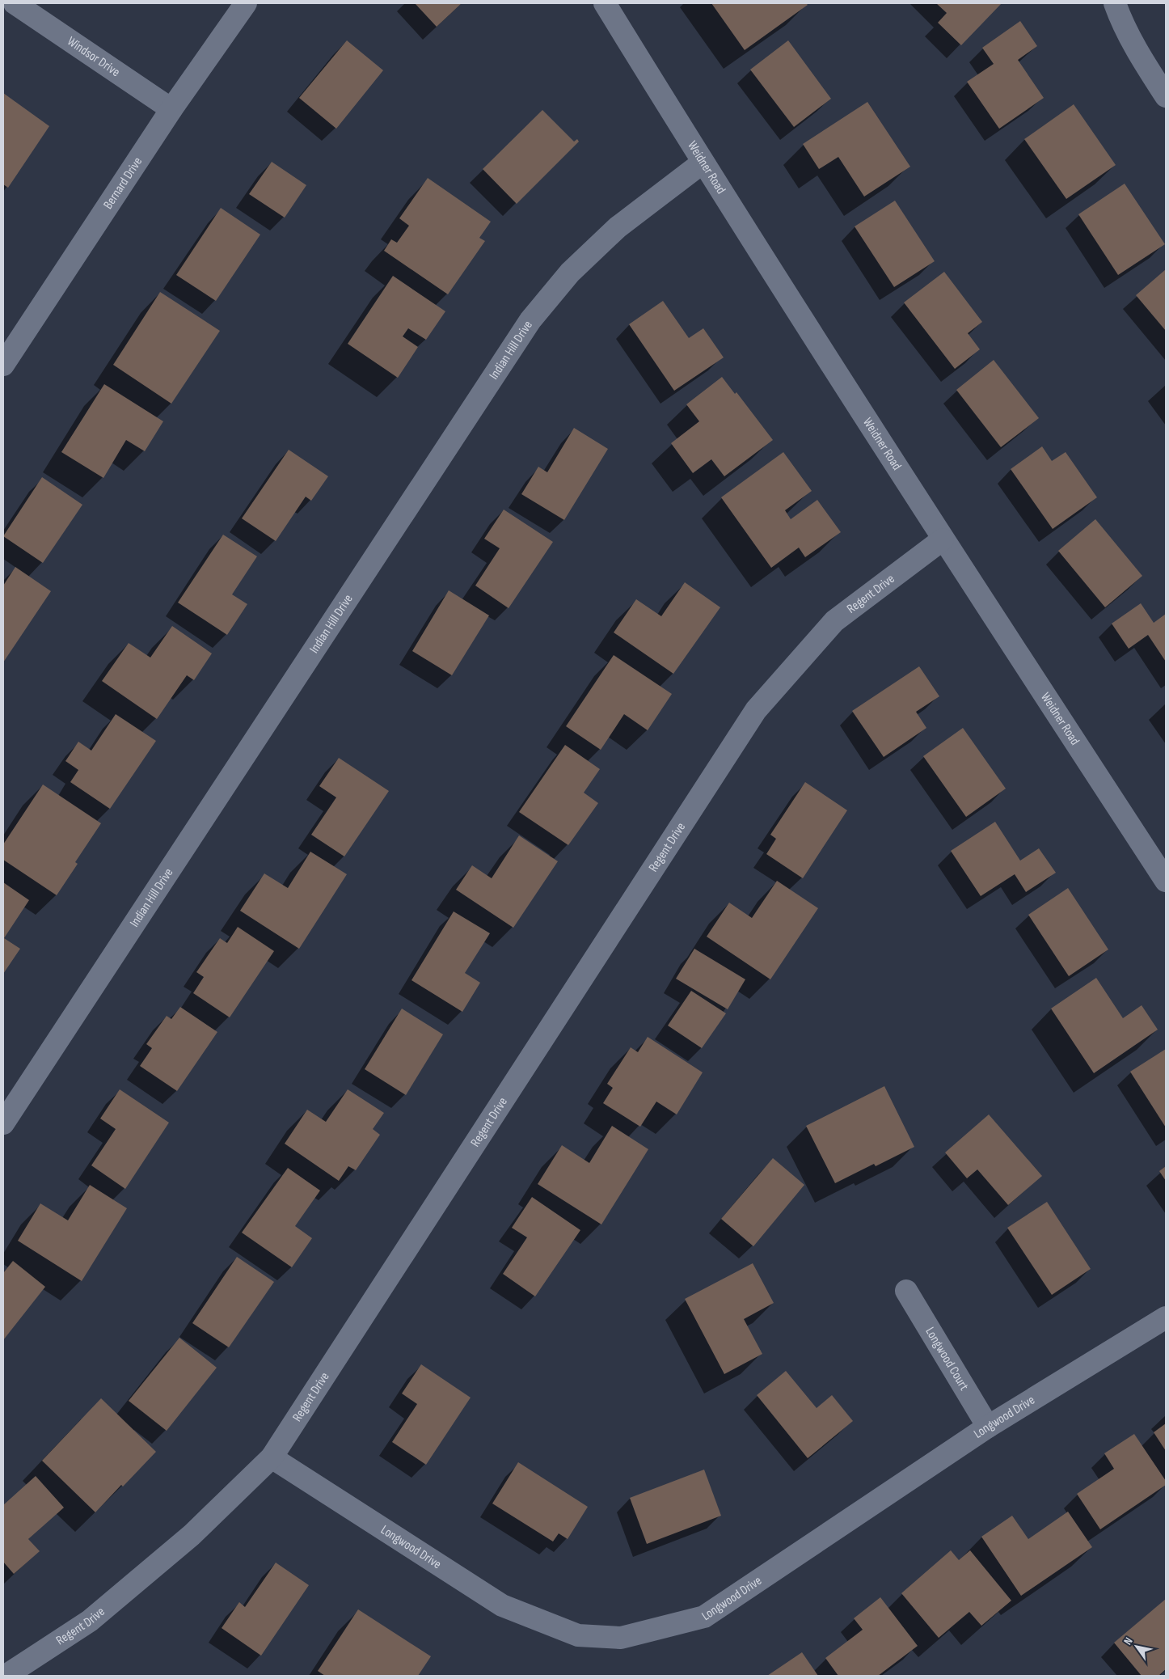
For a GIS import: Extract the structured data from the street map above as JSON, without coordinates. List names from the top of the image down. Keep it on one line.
{"streets":{"street":["Windsor Drive","Weidner Road","Bernard Drive","Indian Hill Drive","Regent Drive","Longwood Court","Longwood Drive"]},"crossings":[["Windsor Drive","Bernard Drive"],["Weidner Road","Indian Hill Drive"],["Weidner Road","Regent Drive"],["Regent Drive","Longwood Drive"],["Longwood Court","Longwood Drive"]],"north":"top left"}
